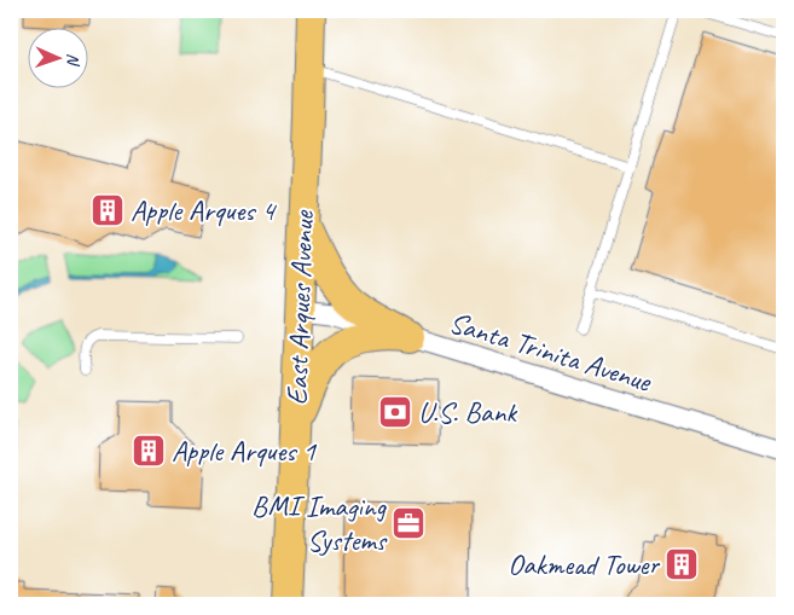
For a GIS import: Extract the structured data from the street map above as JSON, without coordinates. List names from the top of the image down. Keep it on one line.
{"streets":{"main road":["East Arques Avenue"],"street":["Santa Trinita Avenue"]},"crossings":[["East Arques Avenue","Santa Trinita Avenue"]],"places":{"building":["Apple Arques 4","Apple Arques 1","Oakmead Tower"],"bank":["U.S. Bank"],"office":["BMI Imaging Systems"]},"north":"right"}
